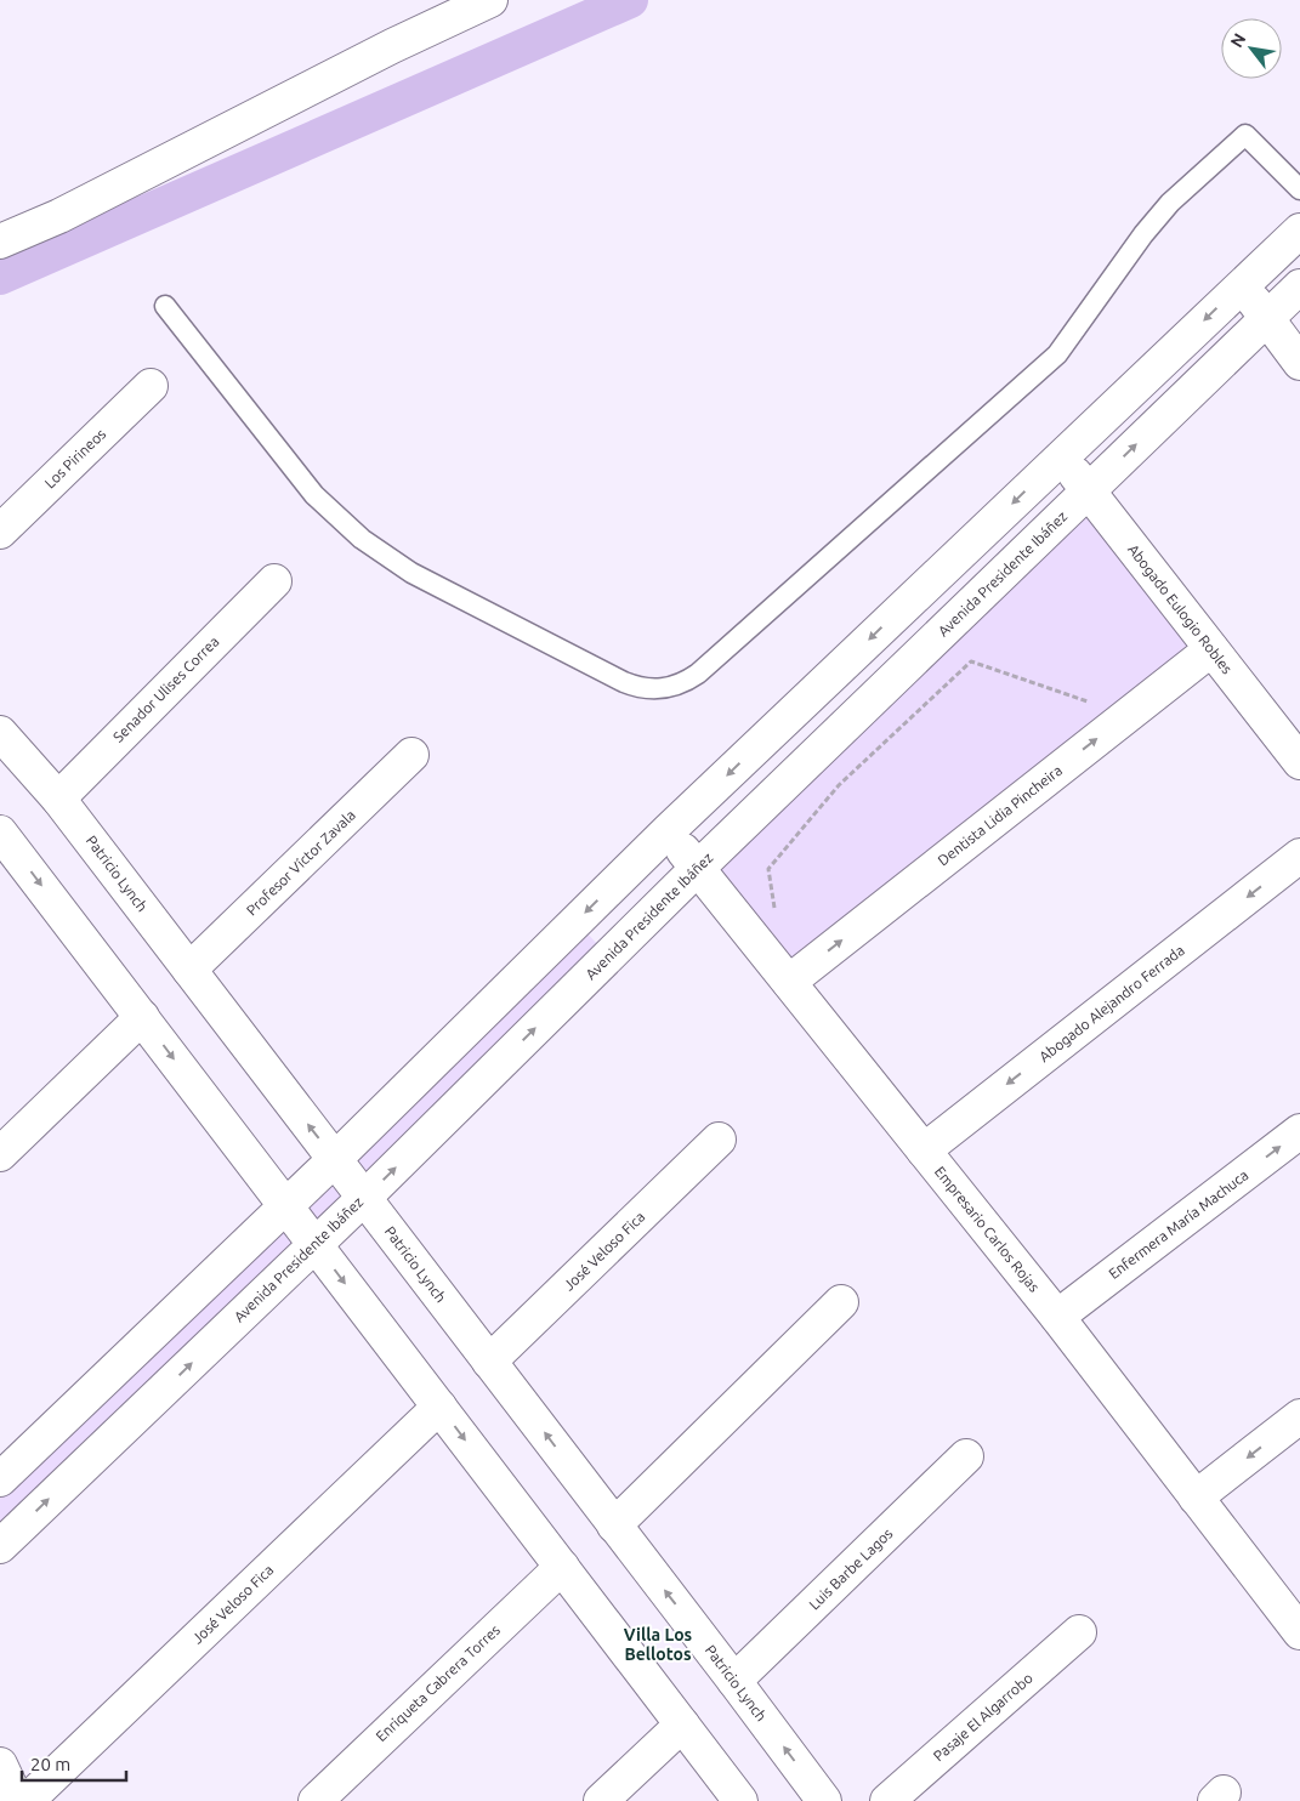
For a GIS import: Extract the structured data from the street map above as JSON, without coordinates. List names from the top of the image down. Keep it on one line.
{"streets":{"street":["Los Pirineos","Avenida Presidente Ibáñez","Abogado Eulogio Robles","Senador Ulises Correa","Dentista Lidia Pincheira","Profesor Víctor Zavala","Patricio Lynch","Abogado Alejandro Ferrada","Enfermera María Machuca","Empresario Carlos Rojas","José Veloso Fica","Luis Barbe Lagos","Enriqueta Cabrera Torres","Pasaje El Algarrobo"]},"crossings":[["Avenida Presidente Ibáñez","Abogado Eulogio Robles"],["Avenida Presidente Ibáñez","Patricio Lynch"],["Avenida Presidente Ibáñez","Empresario Carlos Rojas"],["Abogado Eulogio Robles","Dentista Lidia Pincheira"],["Senador Ulises Correa","Patricio Lynch"],["Dentista Lidia Pincheira","Empresario Carlos Rojas"],["Profesor Víctor Zavala","Patricio Lynch"],["Patricio Lynch","José Veloso Fica"],["Patricio Lynch","Luis Barbe Lagos"],["Abogado Alejandro Ferrada","Empresario Carlos Rojas"],["Enfermera María Machuca","Empresario Carlos Rojas"]],"one_way":["Abogado Alejandro Ferrada"],"districts":["Villa Los Bellotos"],"scale_bar":"20 m","north":"top left"}
